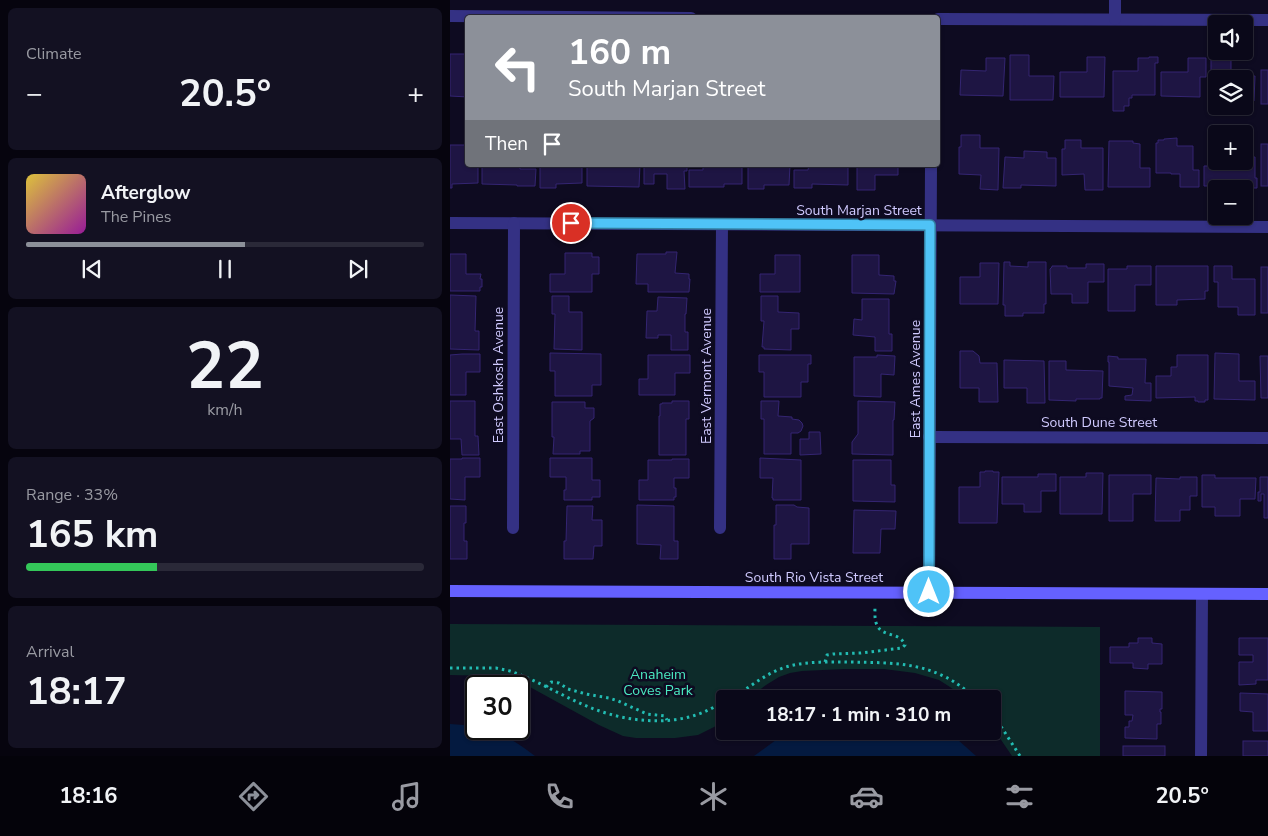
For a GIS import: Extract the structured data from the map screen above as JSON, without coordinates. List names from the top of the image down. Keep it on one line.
{"streets":{"street":["South Marjan Street","East Oshkosh Avenue","East Vermont Avenue","East Ames Avenue","South Dune Street","South Rio Vista Street"]},"crossings":[["South Marjan Street","East Oshkosh Avenue"],["South Marjan Street","East Vermont Avenue"],["South Marjan Street","East Ames Avenue"],["East Ames Avenue","South Dune Street"],["East Ames Avenue","South Rio Vista Street"]],"parks":["Anaheim Coves Park"],"page":{"tile":["Climate",["22","km/h"],["Range · 33%","165 km"],["Arrival","18:17"]],"map_buttons":["+","−"],"turn":["160 m","South Marjan Street"],"heat":["−","20.5°","+"],"then":"Then","song":["Afterglow","The Pines"],"limit":"30","trip":"18:17 · 1 min · 310 m","tabs":["18:16","20.5°"]}}
